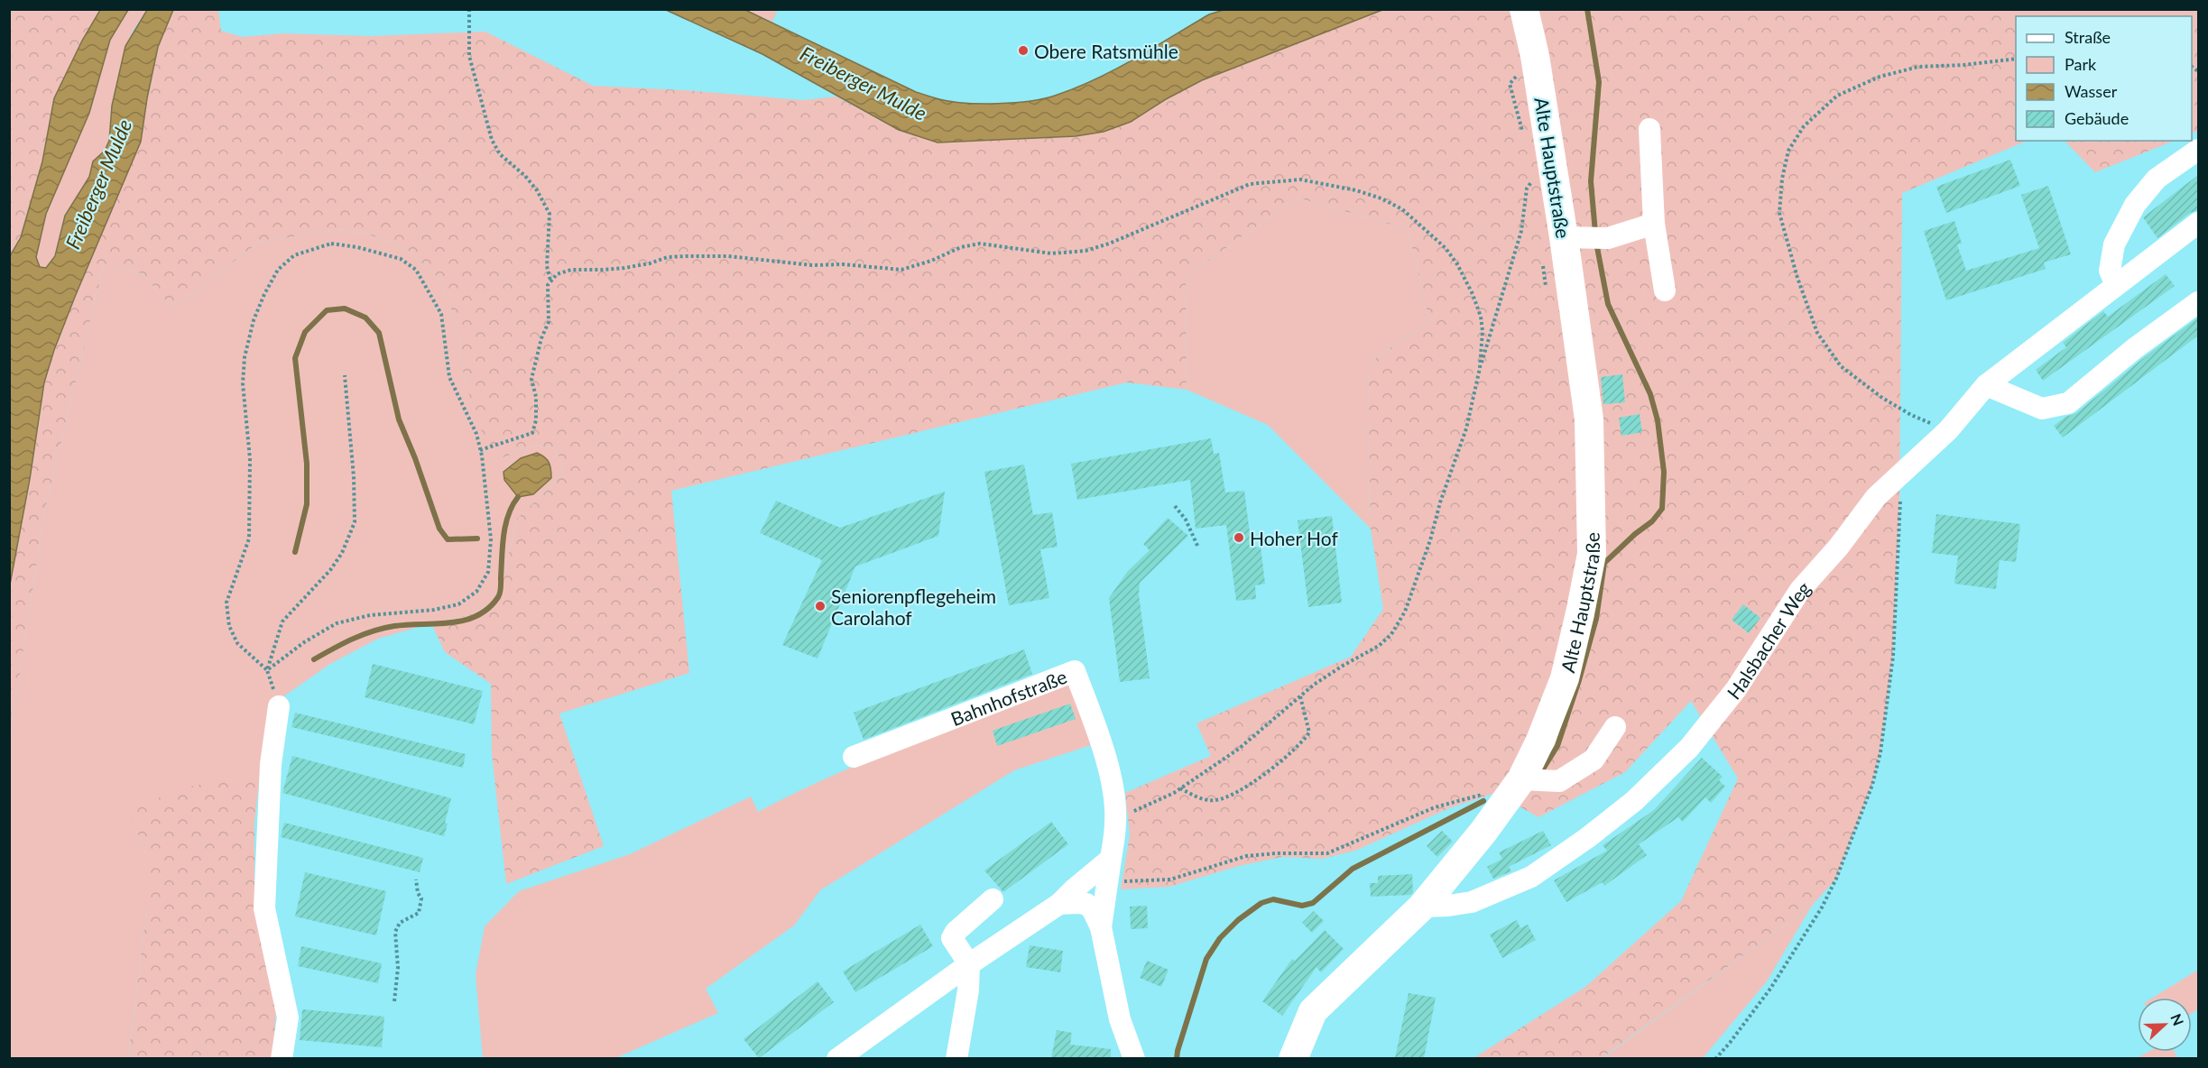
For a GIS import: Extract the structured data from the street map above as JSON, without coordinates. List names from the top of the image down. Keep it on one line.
{"streets":{"main road":["Alte Hauptstraße"],"street":["Halsbacher Weg","Bahnhofstraße"]},"crossings":[["Alte Hauptstraße","Halsbacher Weg"]],"water":["Freiberger Mulde"],"places":["Obere Ratsmühle","Hoher Hof","Seniorenpflegeheim Carolahof"],"legend":["Straße","Park","Wasser","Gebäude"],"north":"right"}
